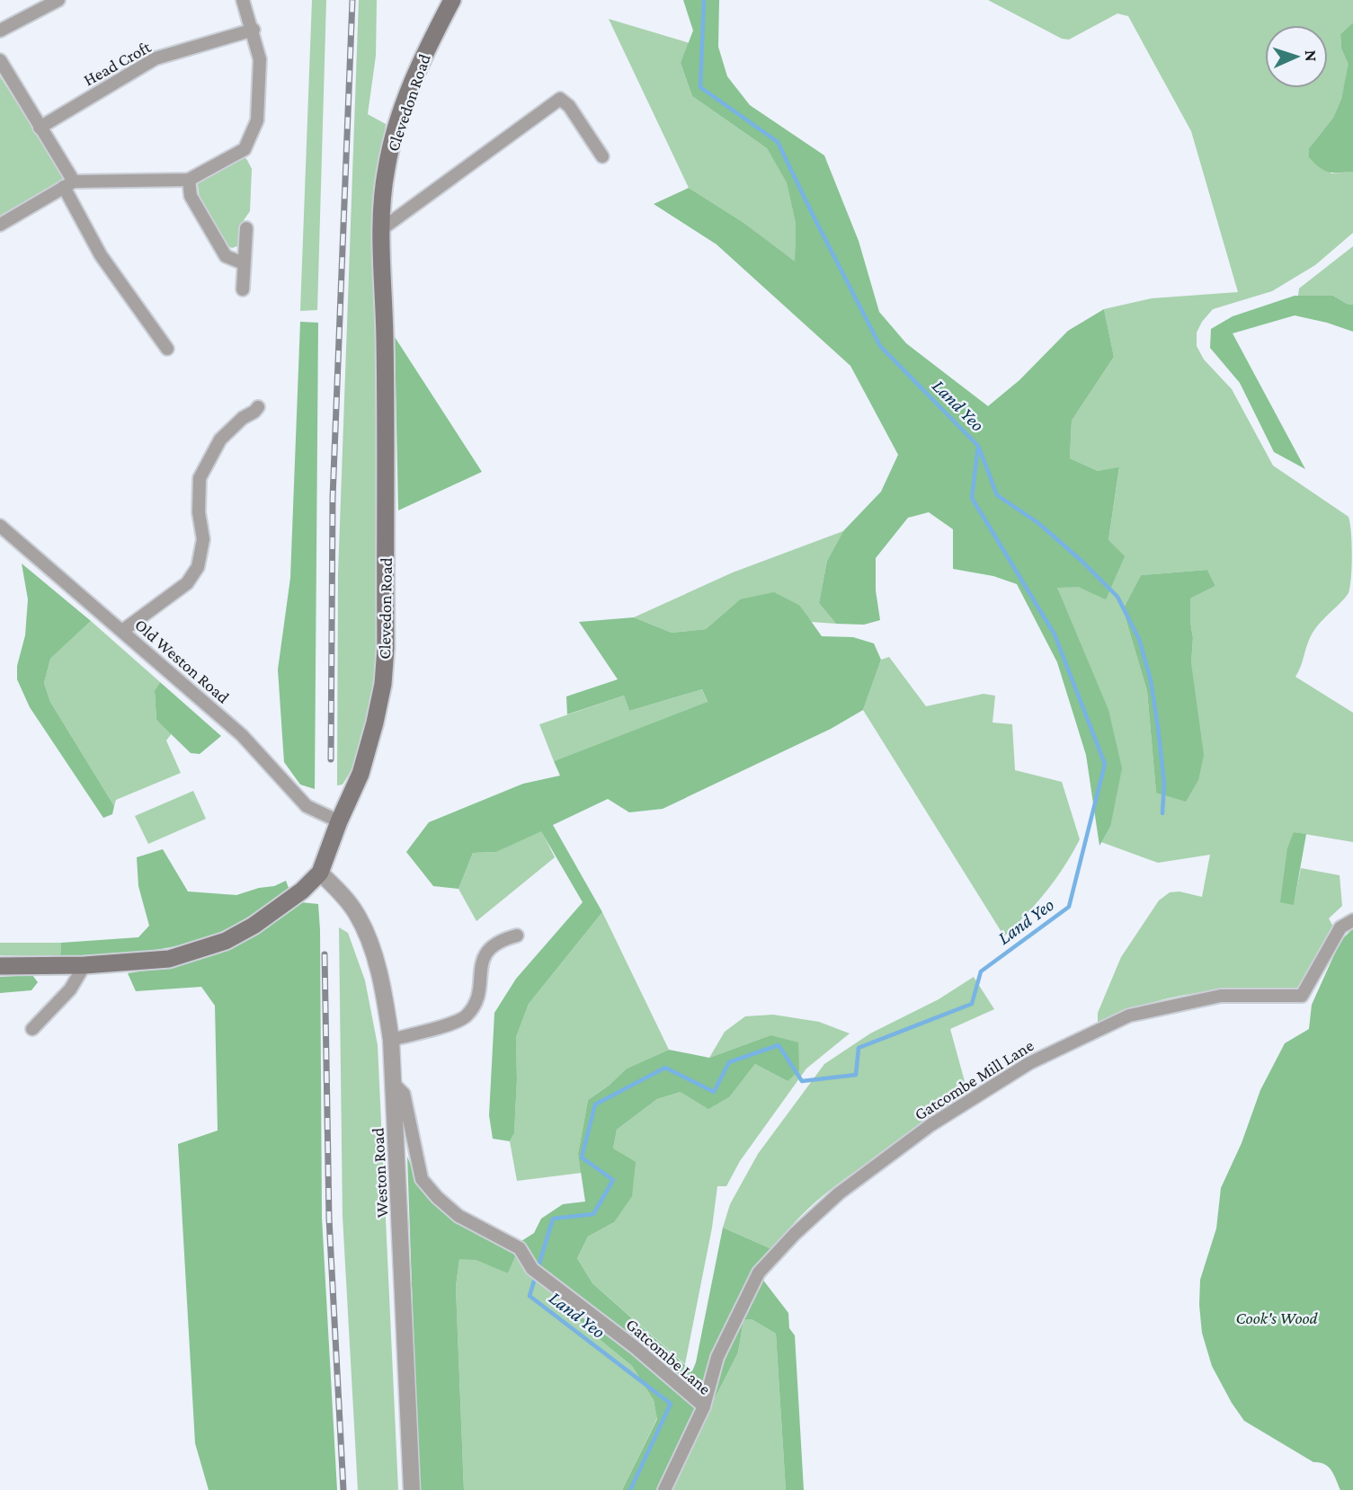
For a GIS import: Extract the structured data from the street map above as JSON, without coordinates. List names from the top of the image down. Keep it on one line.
{"streets":{"main road":["Clevedon Road"],"street":["Head Croft","Old Weston Road","Gatcombe Mill Lane","Weston Road","Gatcombe Lane"]},"crossings":[["Clevedon Road","Old Weston Road"],["Clevedon Road","Weston Road"],["Gatcombe Mill Lane","Gatcombe Lane"],["Weston Road","Gatcombe Lane"]],"water":["Land Yeo"],"parks":["Cook's Wood"],"north":"right"}
